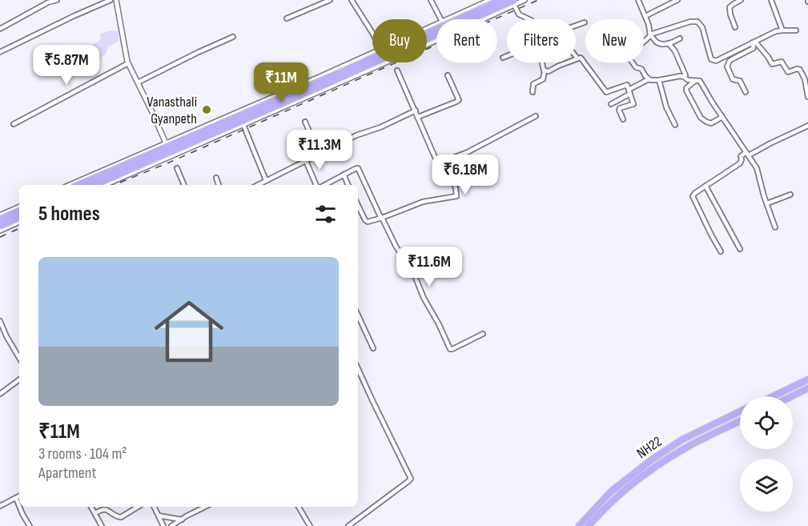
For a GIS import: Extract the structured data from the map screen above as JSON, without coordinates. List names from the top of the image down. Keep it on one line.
{"streets":{"highway":["NH22"]},"places":["Vanasthali Gyanpeth"],"page":{"chip":["Buy","Rent","Filters","New"],"price":["₹5.87M","₹11M","₹11.3M","₹6.18M","₹11.6M"],"heading":"5 homes","list":[{"name":"₹11M","note":"3 rooms · 104 m² · Apartment"}]}}
